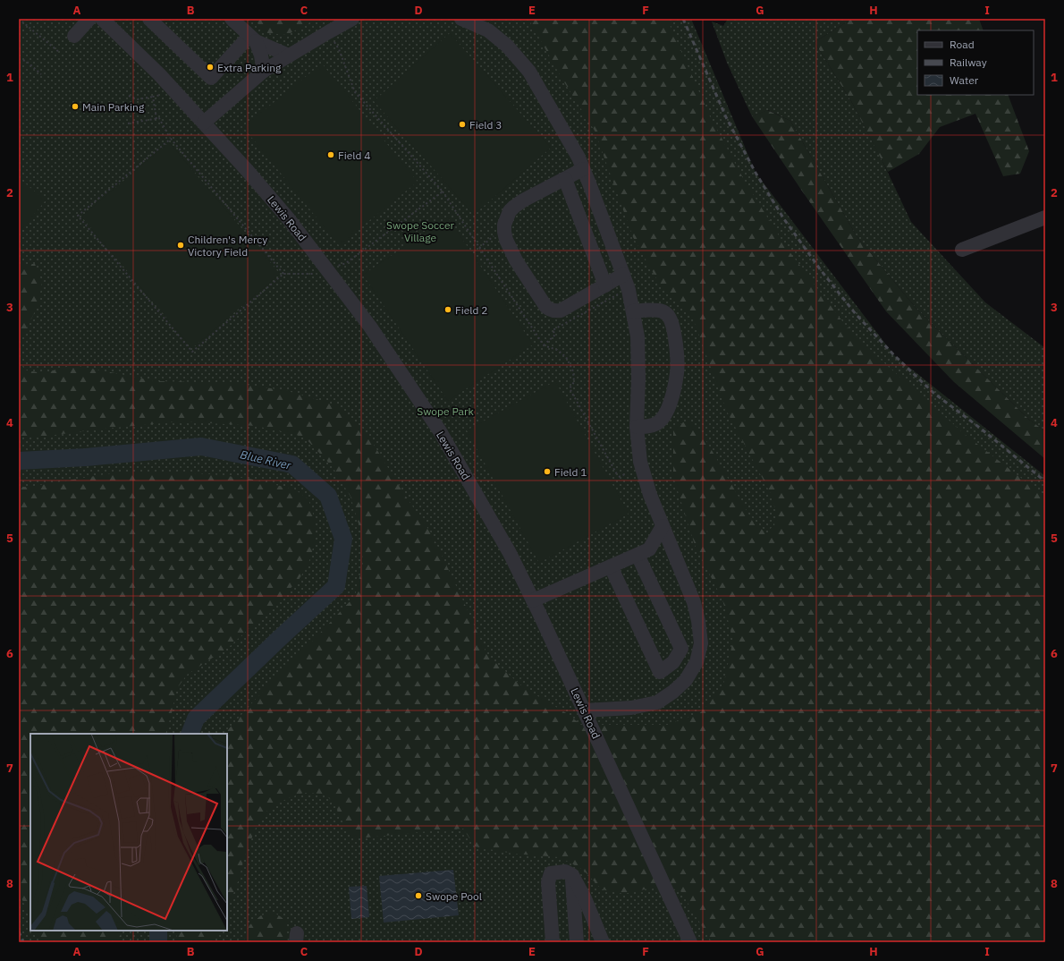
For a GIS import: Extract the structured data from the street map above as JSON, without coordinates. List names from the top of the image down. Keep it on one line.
{"streets":{"street":["Lewis Road"]},"water":["Blue River"],"parks":["Swope Soccer Village","Swope Park"],"places":["Extra Parking","Main Parking","Field 3","Field 4","Children's Mercy Victory Field","Field 2","Field 1","Swope Pool"],"legend":["Road","Railway","Water"],"grid":{"columns":["A","B","C","D","E","F","G","H","I"],"rows":["1","2","3","4","5","6","7","8"]}}
